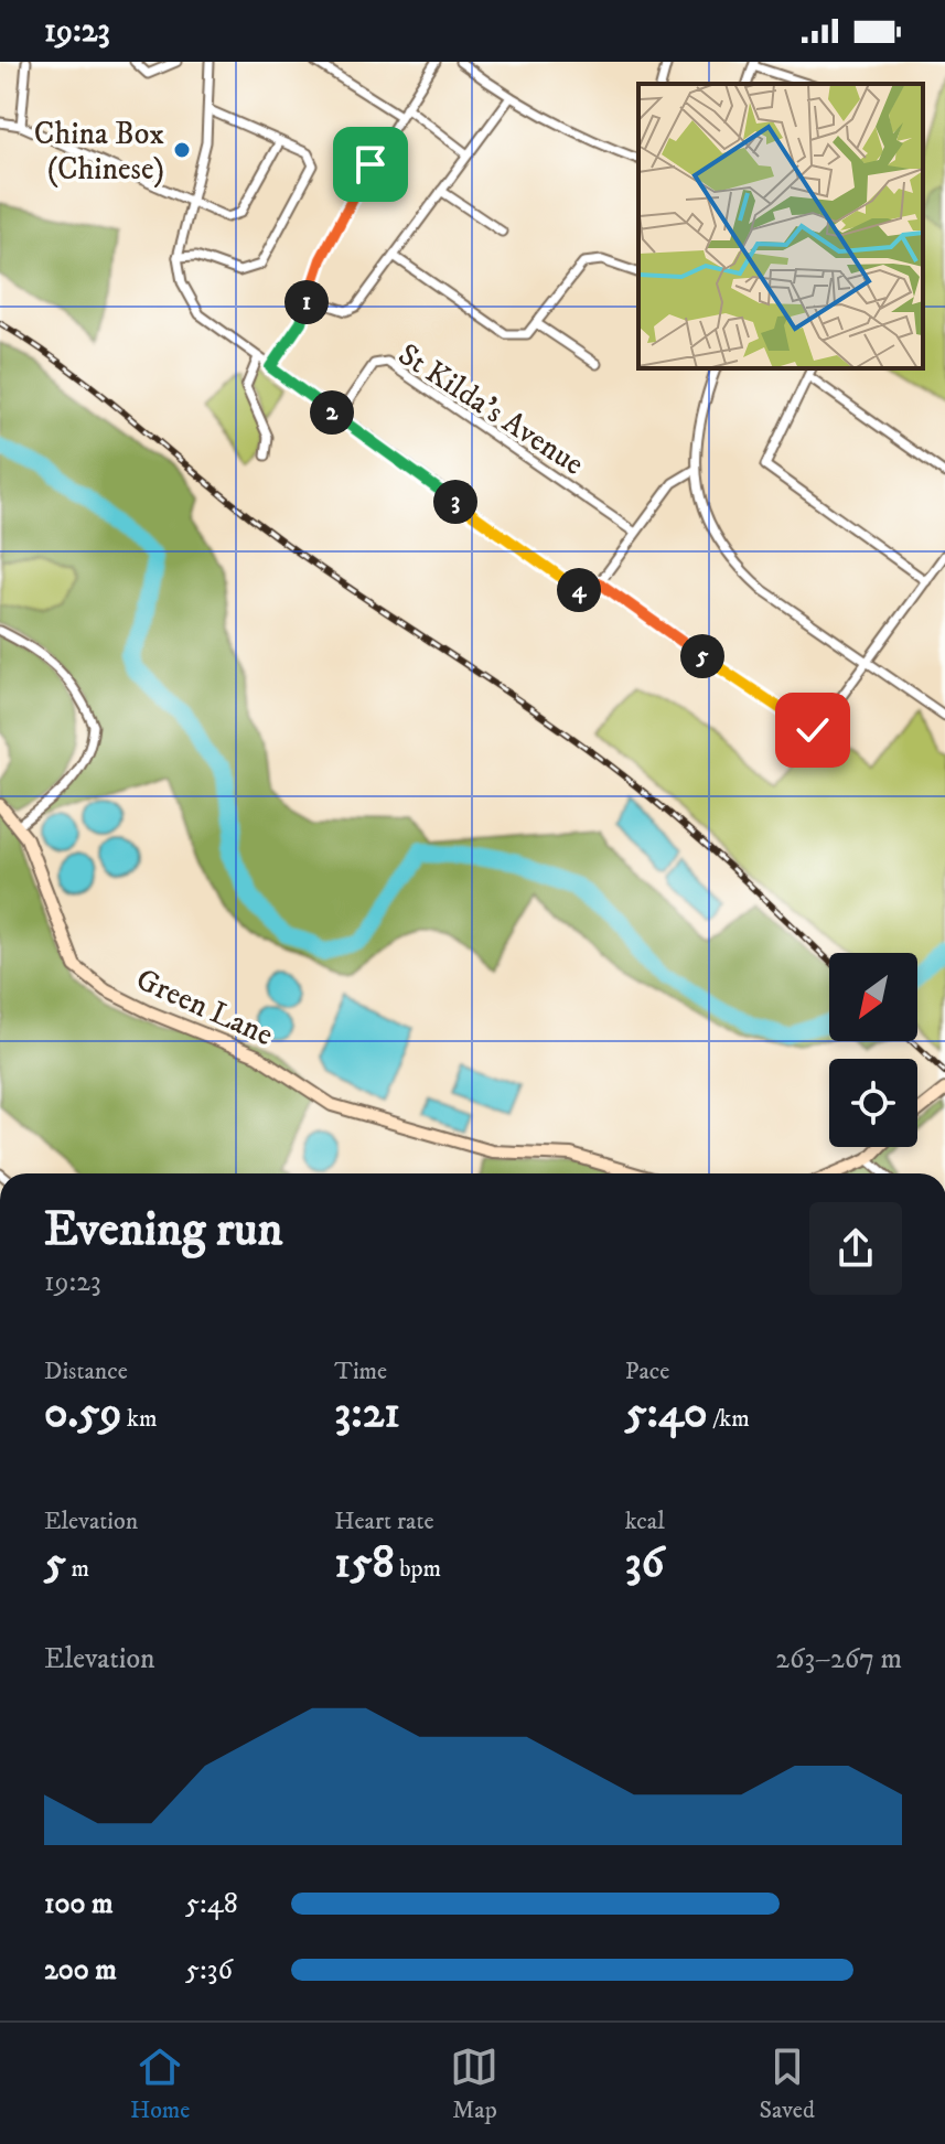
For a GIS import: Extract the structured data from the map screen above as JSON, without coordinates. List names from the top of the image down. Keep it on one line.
{"streets":{"street":["St Kilda's Avenue","Green Lane"]},"places":["China Box (Chinese)"],"north":"bottom left","page":{"status":"19:23","pins":["1","2","3","4","5"],"heading":["Evening run","19:23"],"stats":[["Distance","0.59 km"],["Time","3:21"],["Pace","5:40 /km"],["Elevation","5 m"],["Heart rate","158 bpm"],["kcal","36"]],"chart":["Elevation","263–267 m"],"list":[{"name":"100 m","note":"5:48"},{"name":"200 m","note":"5:36"}],"tabs":["Home","Map","Saved"]}}
